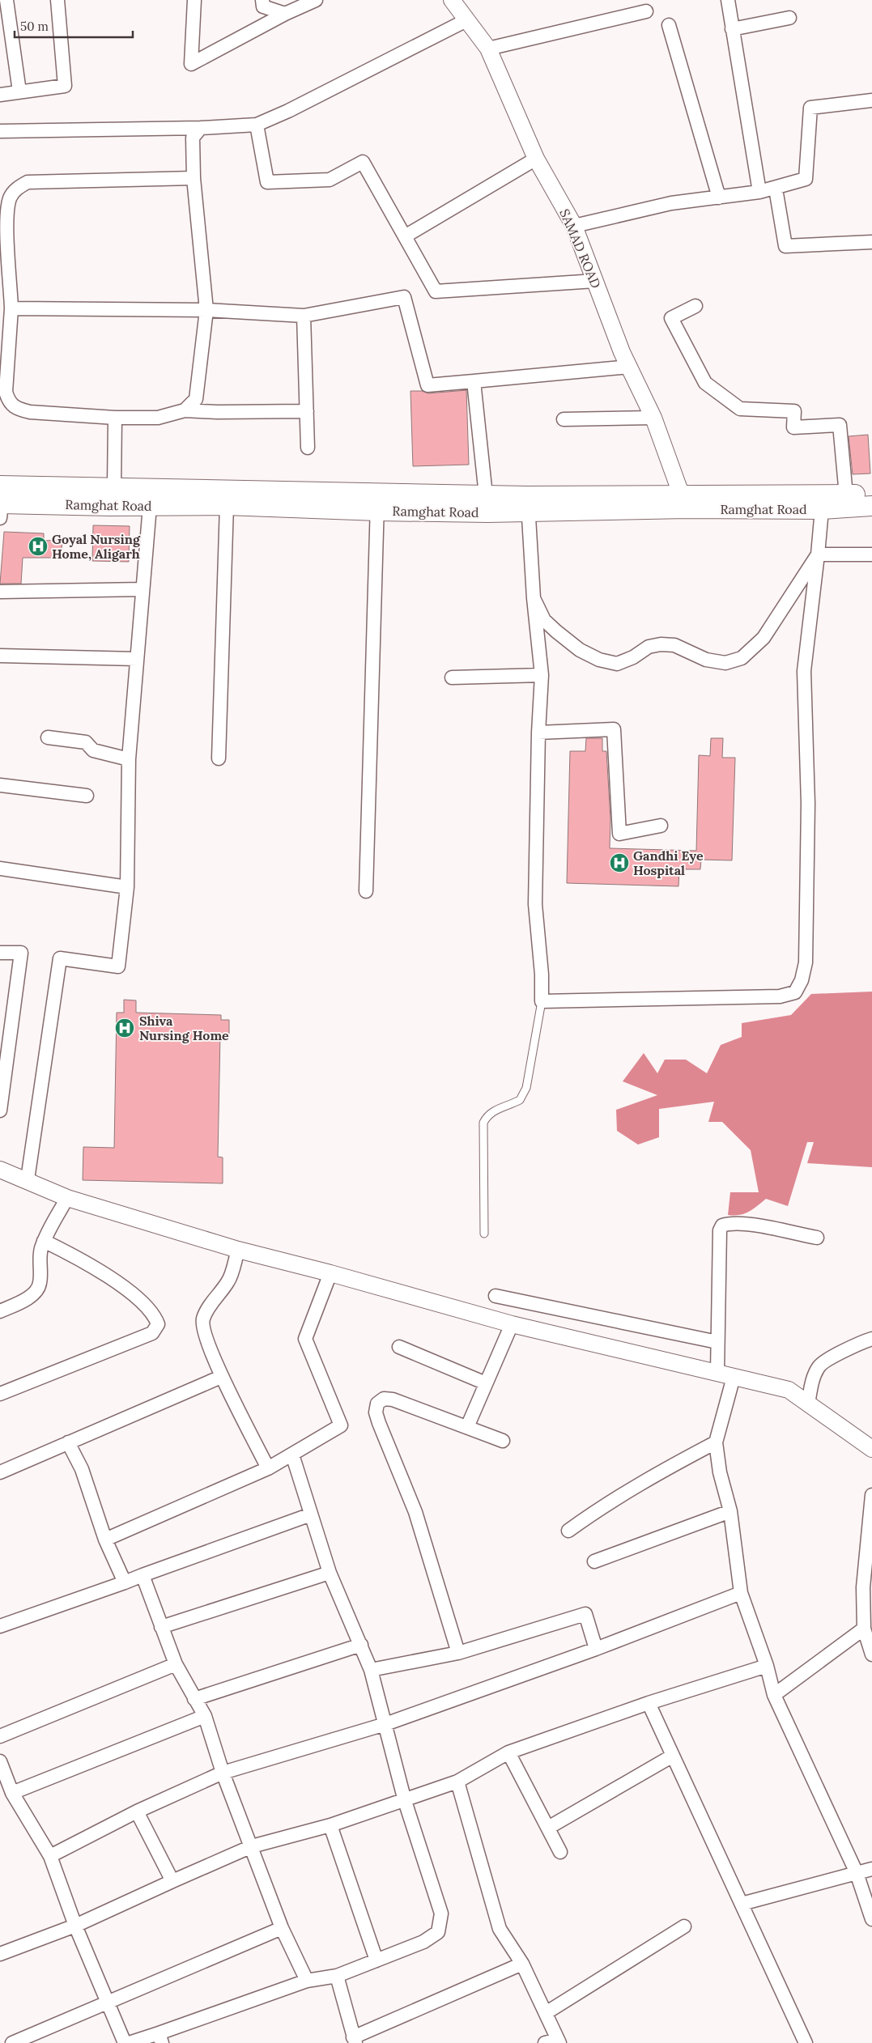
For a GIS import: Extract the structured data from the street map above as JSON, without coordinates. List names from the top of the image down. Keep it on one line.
{"streets":{"main road":["Ramghat Road"],"street":["SAMAD ROAD"]},"crossings":[["SAMAD ROAD","Ramghat Road"]],"places":{"hospital":["Goyal Nursing Home, Aligarh","Gandhi Eye Hospital","Shiva Nursing Home"]},"scale_bar":"50 m"}
